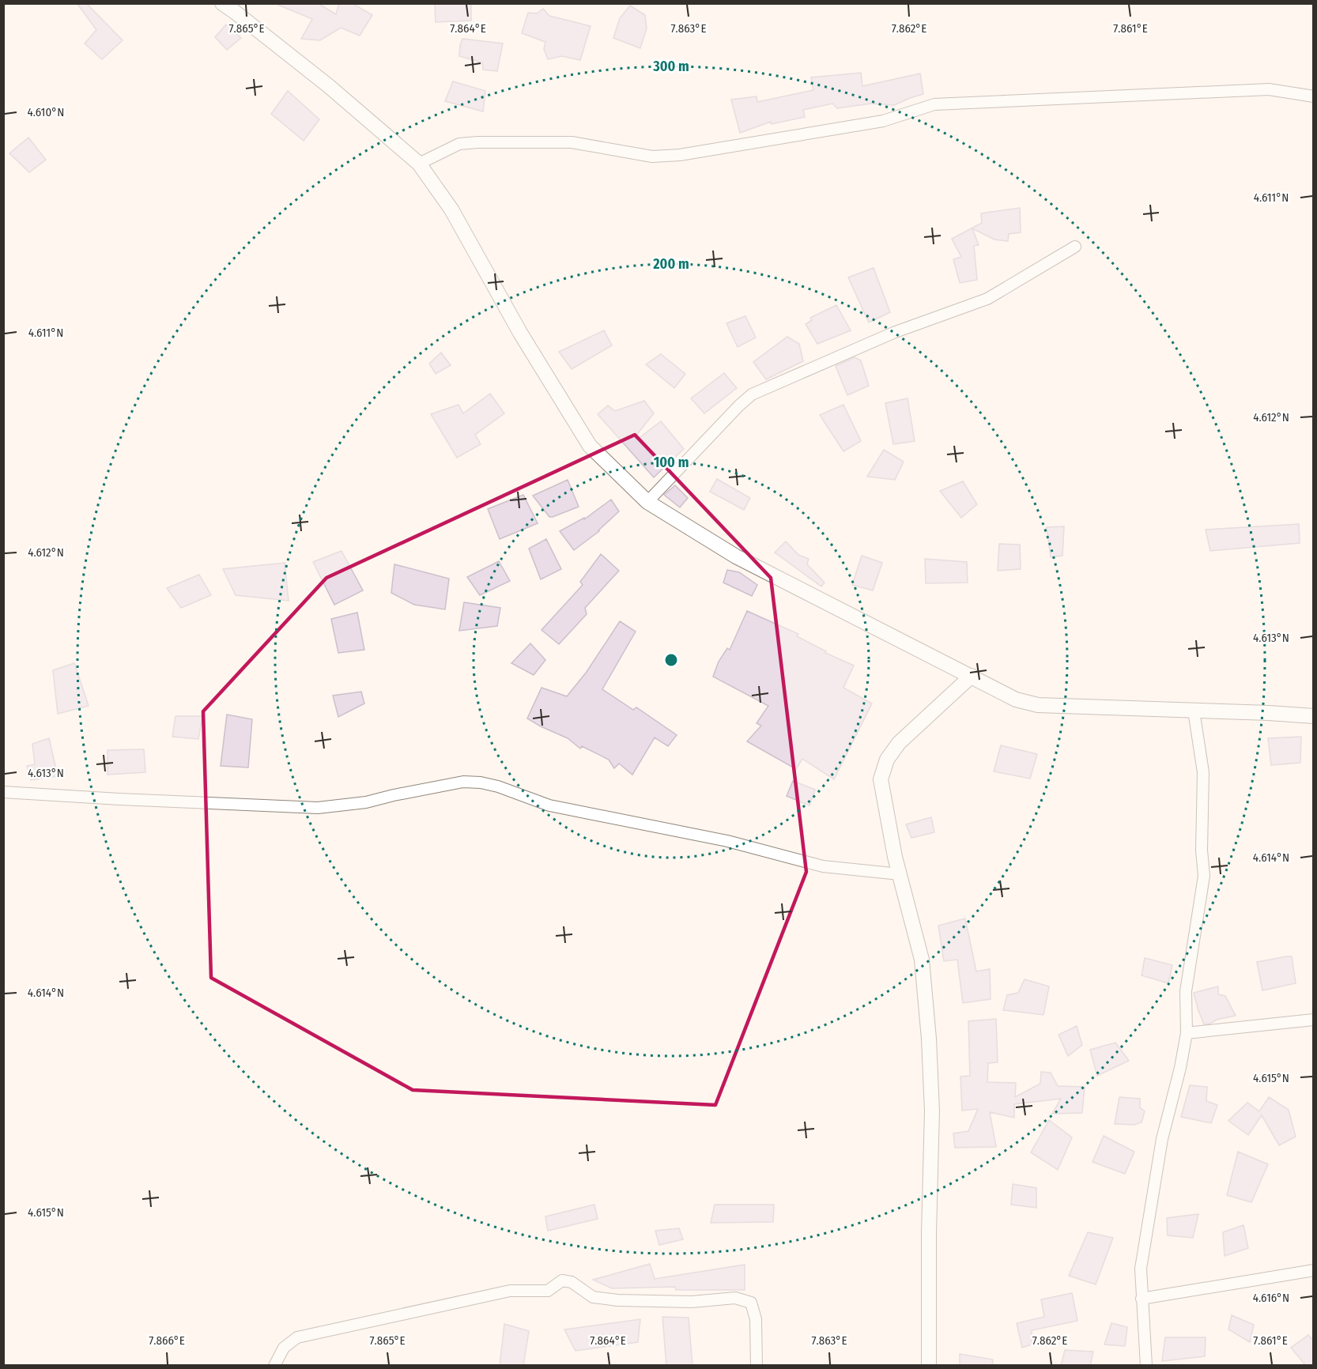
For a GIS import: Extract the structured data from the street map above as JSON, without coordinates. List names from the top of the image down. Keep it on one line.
{"coordinates":["7.865°E","7.864°E","7.863°E","7.862°E","7.861°E","4.610°N","4.611°N","4.612°N","4.613°N","4.614°N","4.615°N","4.616°N","7.866°E"],"rings":["300 m","200 m","100 m"]}
